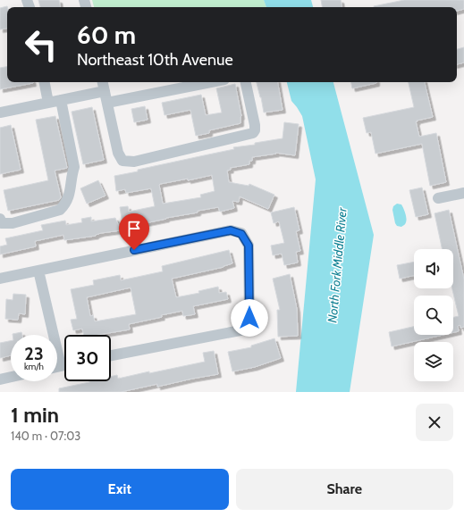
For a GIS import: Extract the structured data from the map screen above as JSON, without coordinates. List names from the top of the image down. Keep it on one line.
{"water":["North Fork Middle River"],"page":{"turn":["60 m","Northeast 10th Avenue"],"speed":"23 km/h","limit":"30","heading":["1 min","140 m · 07:03"],"buttons":["Exit","Share"]}}
